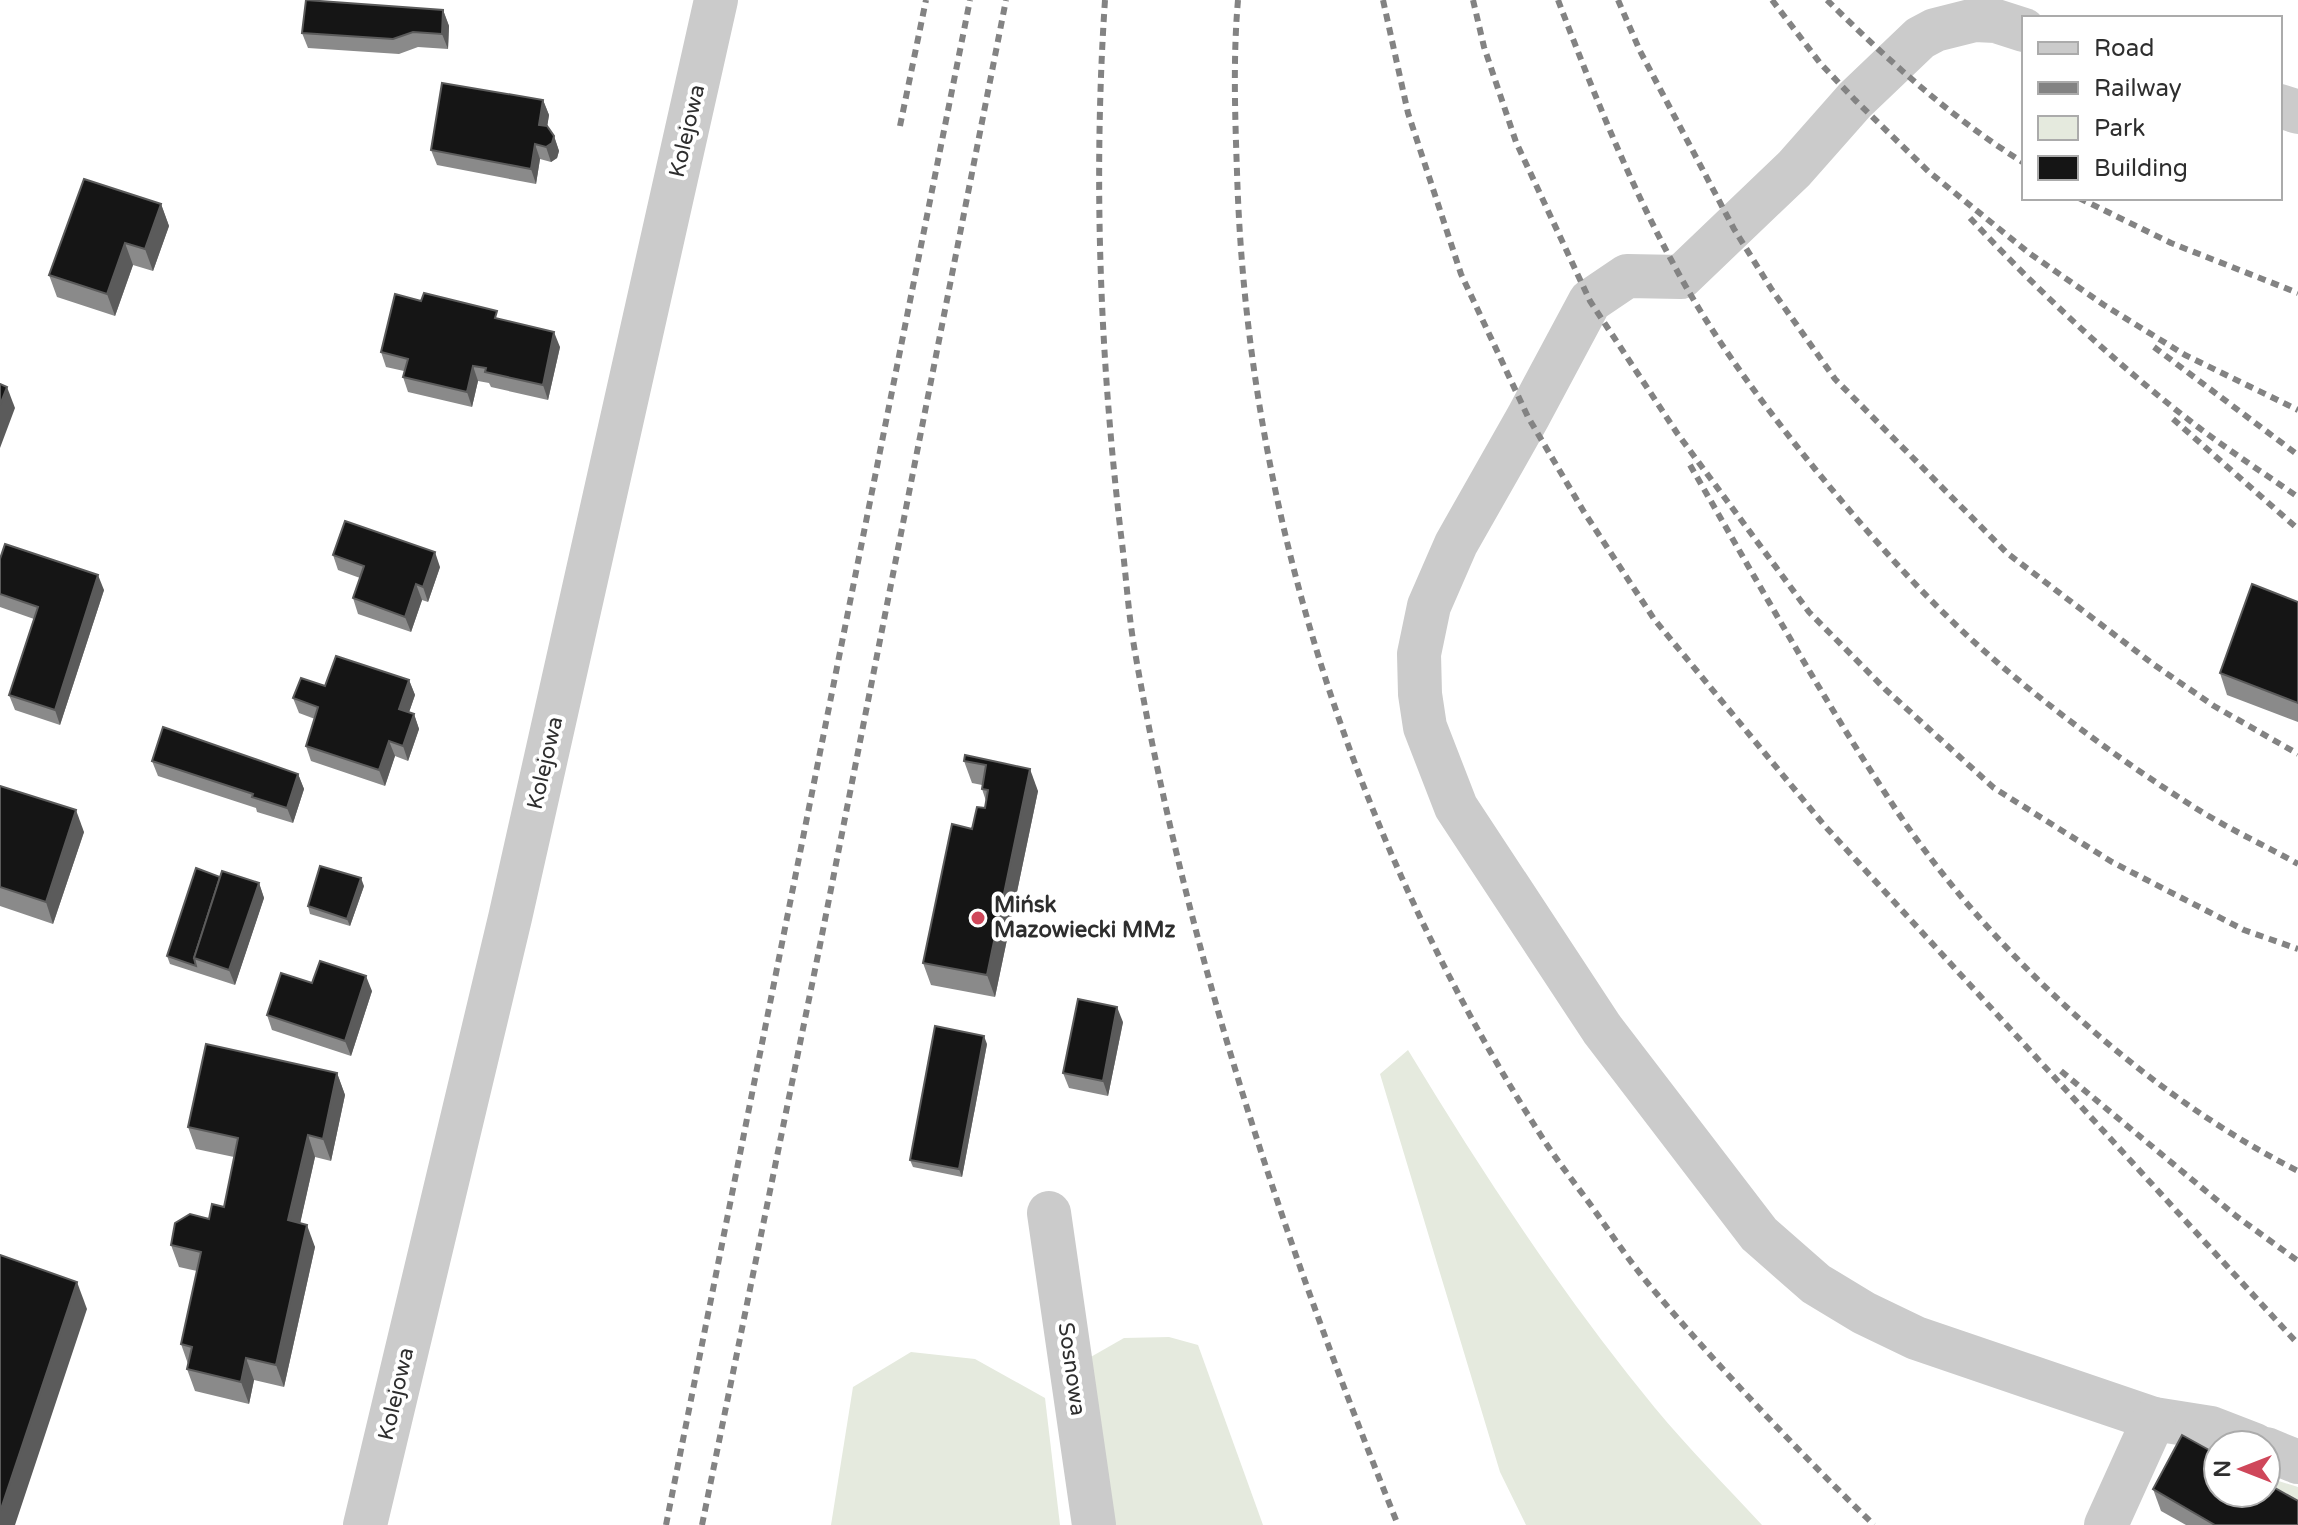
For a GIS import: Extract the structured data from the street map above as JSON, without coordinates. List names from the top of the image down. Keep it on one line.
{"streets":{"street":["Kolejowa","Sosnowa"]},"places":["Mińsk Mazowiecki MMz"],"legend":["Road","Railway","Park","Building"],"north":"left"}
